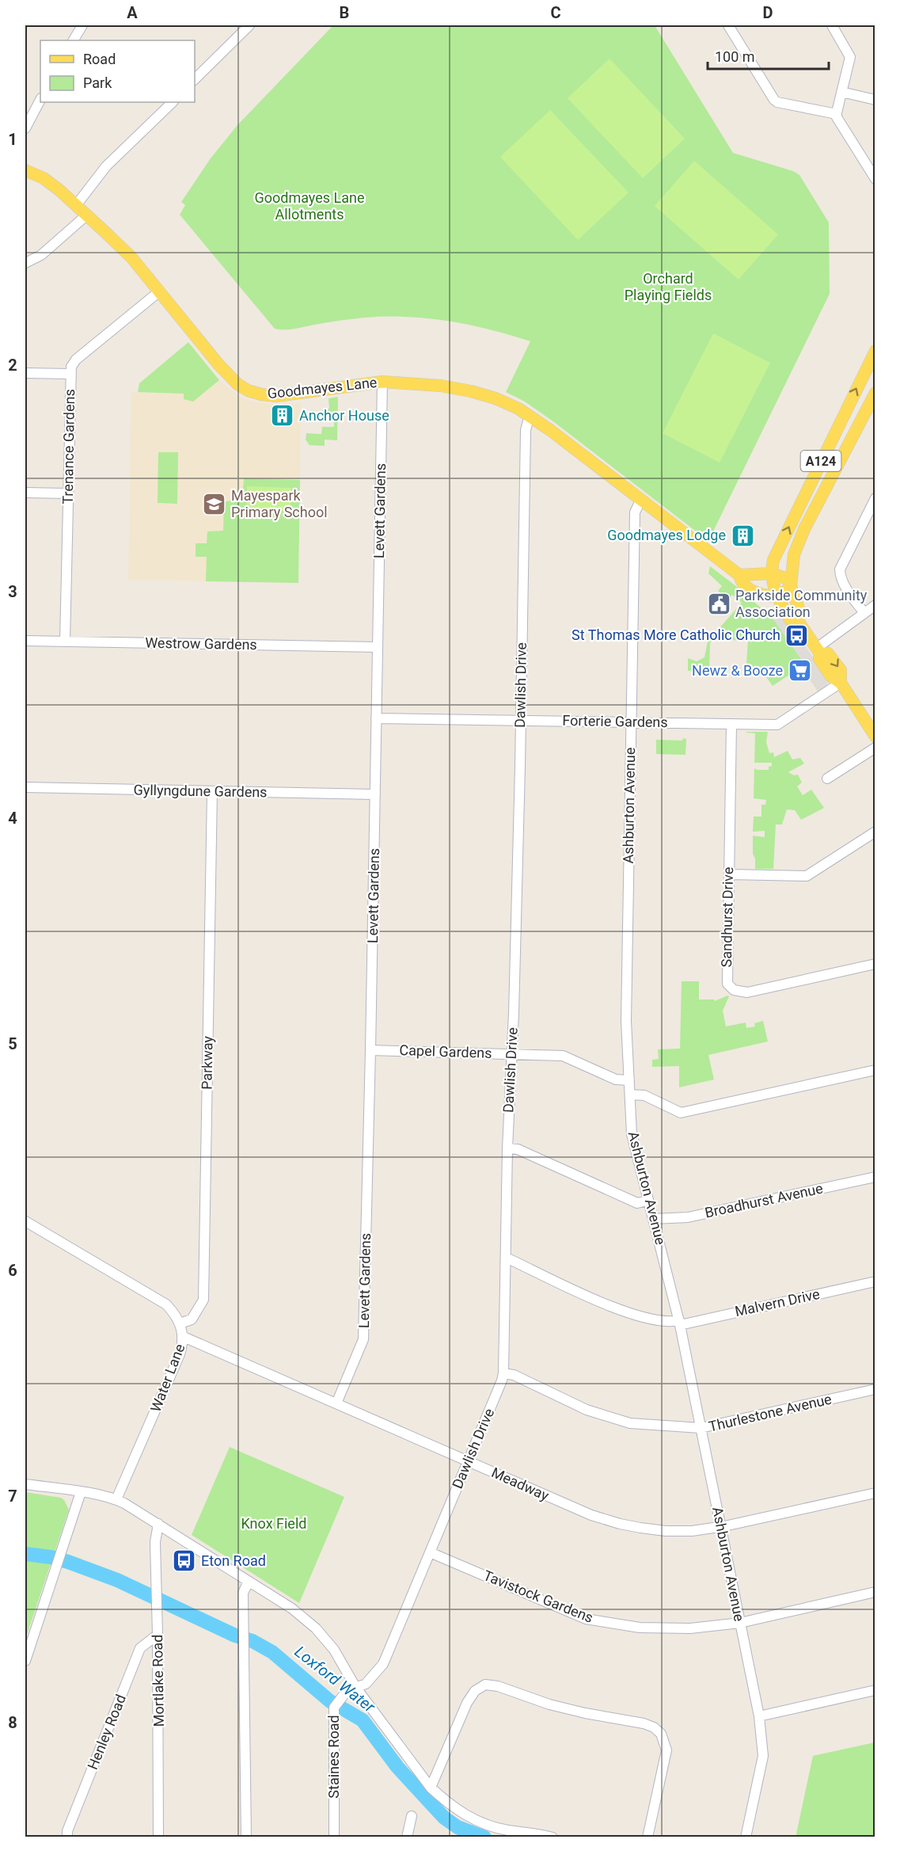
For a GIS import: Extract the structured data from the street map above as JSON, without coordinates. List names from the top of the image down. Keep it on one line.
{"streets":{"main road":["Goodmayes Lane","A124"],"street":["Trenance Gardens","Levett Gardens","Westrow Gardens","Dawlish Drive","Forterie Gardens","Gyllyngdune Gardens","Ashburton Avenue","Sandhurst Drive","Capel Gardens","Parkway","Broadhurst Avenue","Malvern Drive","Water Lane","Thurlestone Avenue","Meadway","Tavistock Gardens","Mortlake Road","Henley Road","Staines Road"]},"crossings":[["Goodmayes Lane","Trenance Gardens"],["Goodmayes Lane","A124"],["Goodmayes Lane","Levett Gardens"],["Goodmayes Lane","Dawlish Drive"],["Goodmayes Lane","Ashburton Avenue"],["Trenance Gardens","Westrow Gardens"],["A124","Forterie Gardens"],["Levett Gardens","Westrow Gardens"],["Levett Gardens","Forterie Gardens"],["Levett Gardens","Gyllyngdune Gardens"],["Levett Gardens","Capel Gardens"],["Levett Gardens","Meadway"],["Dawlish Drive","Forterie Gardens"],["Dawlish Drive","Capel Gardens"],["Dawlish Drive","Malvern Drive"],["Dawlish Drive","Thurlestone Avenue"],["Dawlish Drive","Meadway"],["Dawlish Drive","Tavistock Gardens"],["Dawlish Drive","Staines Road"],["Forterie Gardens","Ashburton Avenue"],["Forterie Gardens","Sandhurst Drive"],["Gyllyngdune Gardens","Parkway"],["Ashburton Avenue","Capel Gardens"],["Ashburton Avenue","Broadhurst Avenue"],["Ashburton Avenue","Malvern Drive"],["Ashburton Avenue","Thurlestone Avenue"],["Ashburton Avenue","Meadway"],["Ashburton Avenue","Tavistock Gardens"],["Parkway","Water Lane"],["Water Lane","Meadway"],["Mortlake Road","Henley Road"]],"water":["Loxford Water"],"parks":["Goodmayes Lane Allotments","Orchard Playing Fields","Knox Field"],"places":{"building":["Anchor House","Goodmayes Lodge"],"school or university":["Mayespark Primary School"],"public building":["Parkside Community Association"],"bus stop":["St Thomas More Catholic Church","Eton Road"],"supermarket":["Newz & Booze"]},"legend":["Road","Park"],"scale_bar":"100 m","grid":{"columns":["A","B","C","D"],"rows":["1","2","3","4","5","6","7","8"]}}
